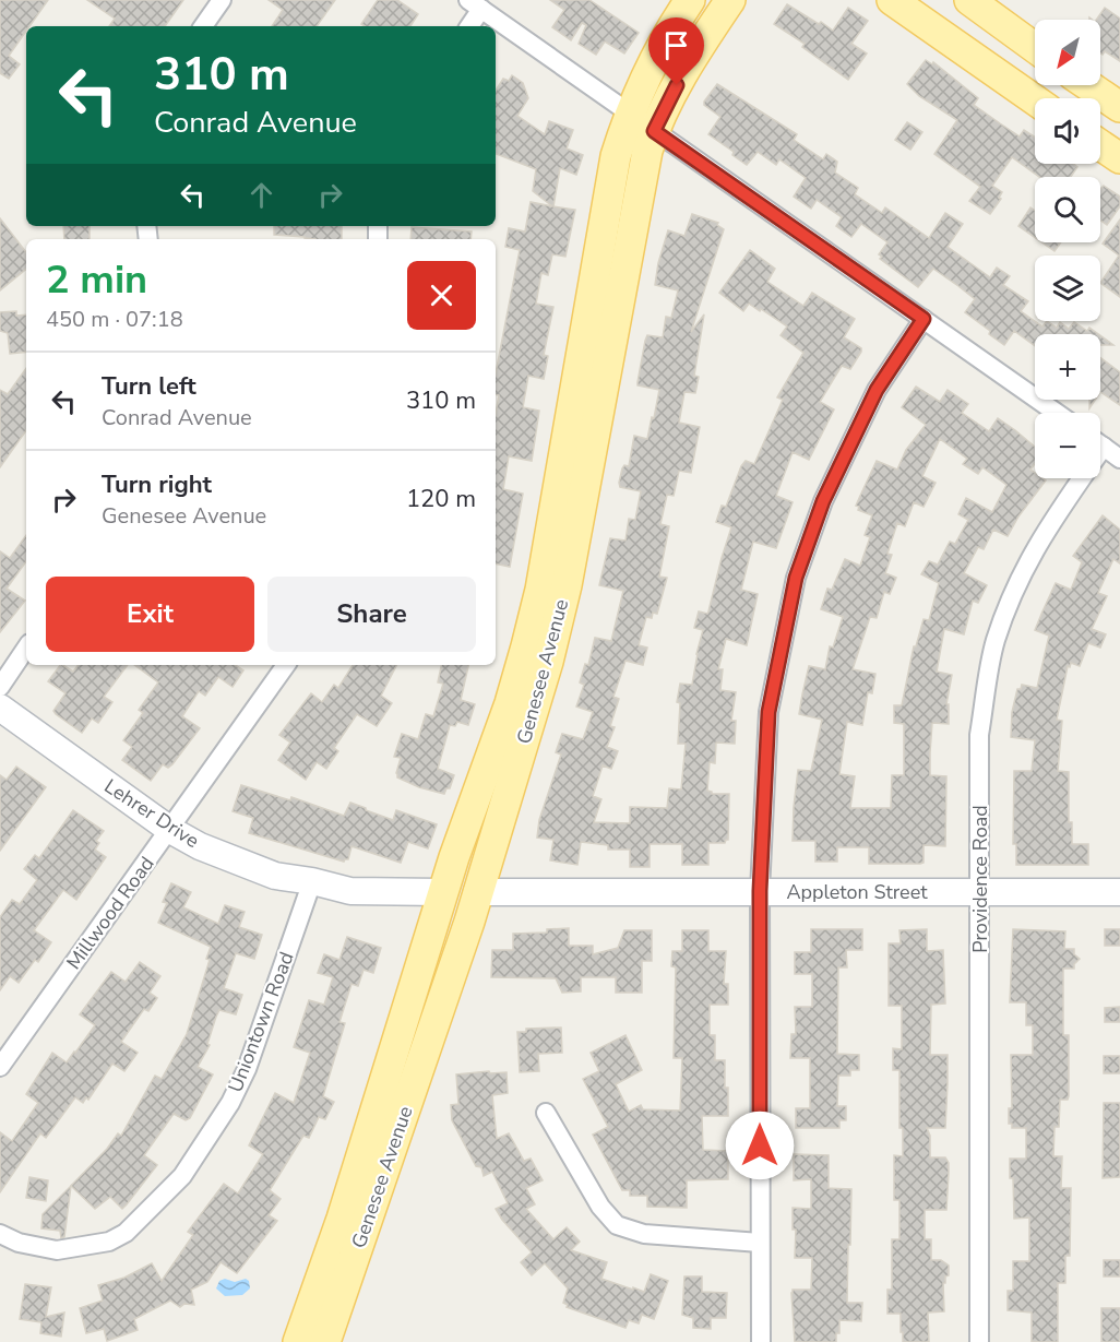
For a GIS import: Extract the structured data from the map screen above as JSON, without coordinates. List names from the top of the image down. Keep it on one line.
{"streets":{"main road":["Genesee Avenue"],"street":["Lehrer Drive","Providence Road","Appleton Street","Millwood Road","Uniontown Road"]},"crossings":[["Genesee Avenue","Lehrer Drive"],["Genesee Avenue","Appleton Street"],["Lehrer Drive","Appleton Street"],["Lehrer Drive","Millwood Road"],["Lehrer Drive","Uniontown Road"],["Providence Road","Appleton Street"]],"north":"bottom left","page":{"map_buttons":["+","−"],"turn":["310 m","Conrad Avenue"],"heading":["2 min","450 m · 07:18"],"list":[{"name":"Turn left","note":"Conrad Avenue","value":"310 m"},{"name":"Turn right","note":"Genesee Avenue","value":"120 m"}],"buttons":["Exit","Share"]}}
